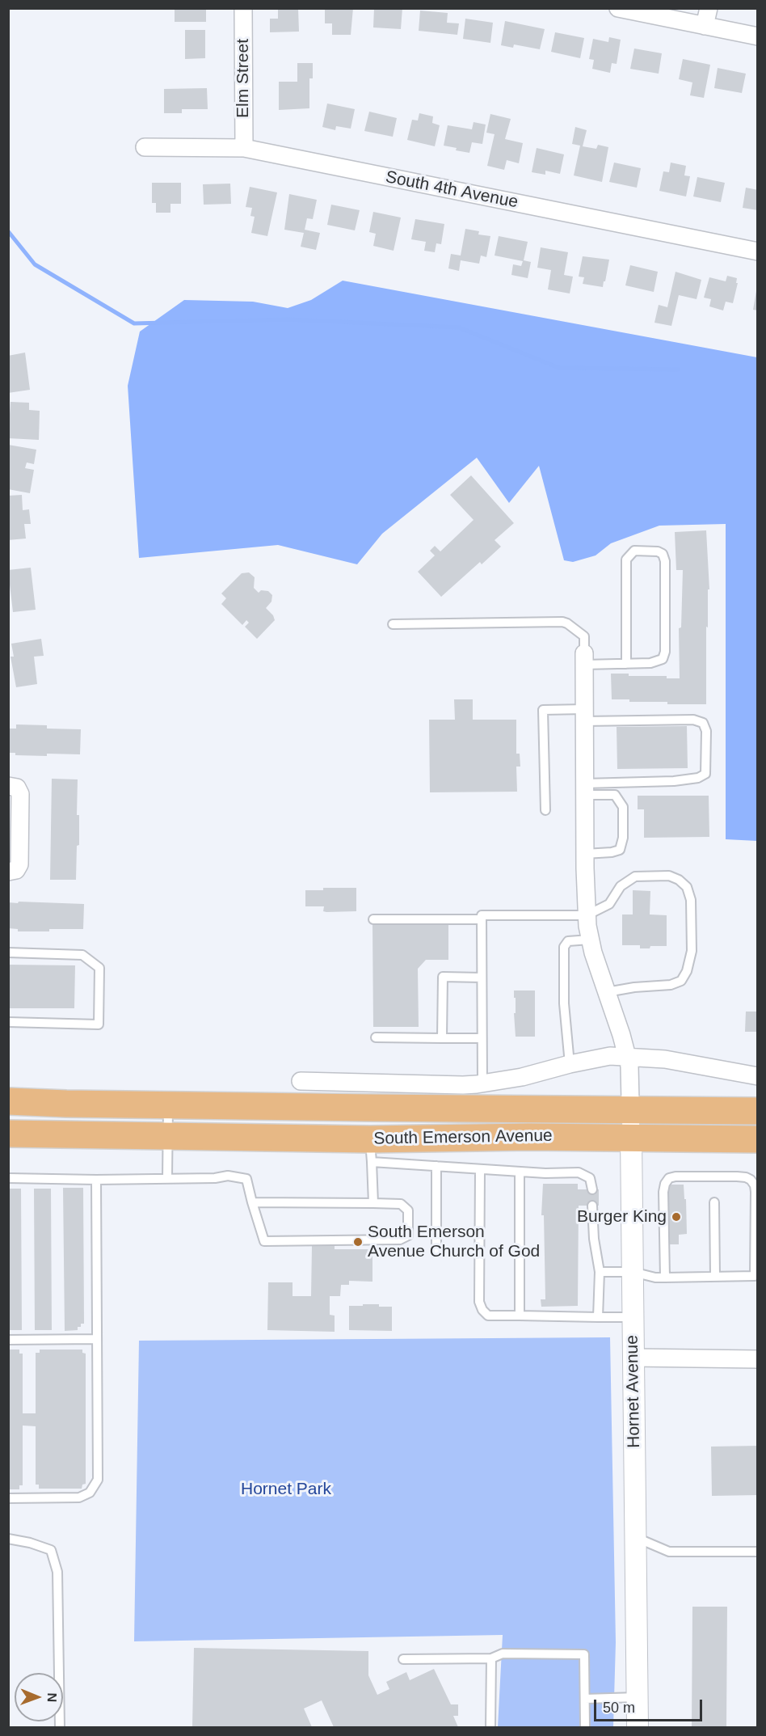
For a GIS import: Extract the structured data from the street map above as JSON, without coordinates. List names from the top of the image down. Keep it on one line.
{"streets":{"main road":["South Emerson Avenue"],"street":["Elm Street","South 4th Avenue","Hornet Avenue"]},"crossings":[["Elm Street","South 4th Avenue"],["South Emerson Avenue","Hornet Avenue"]],"parks":["Hornet Park"],"places":["Burger King","South Emerson Avenue Church of God"],"scale_bar":"50 m","north":"right"}
